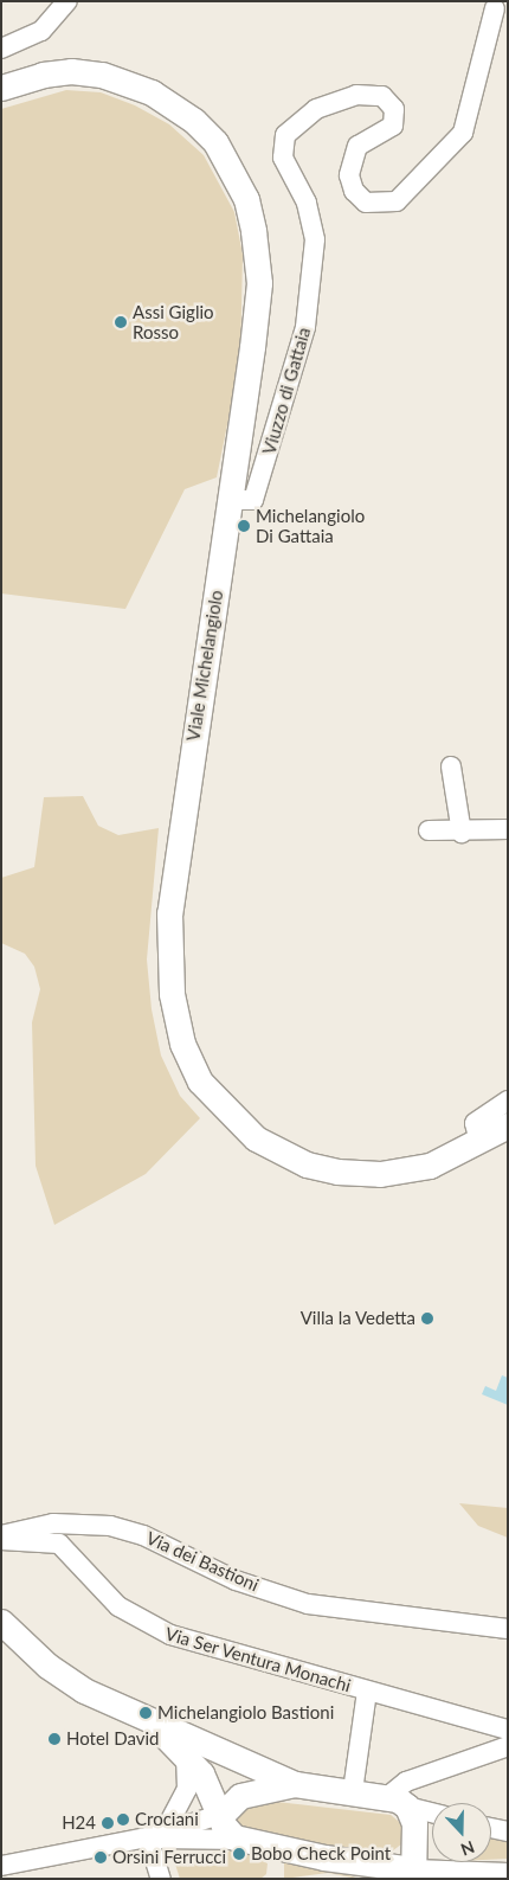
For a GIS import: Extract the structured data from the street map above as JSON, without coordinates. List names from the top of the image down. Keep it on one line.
{"streets":{"main road":["Viale Michelangiolo"],"street":["Viuzzo di Gattaia","Via dei Bastioni","Via Ser Ventura Monachi"]},"crossings":[["Viuzzo di Gattaia","Viale Michelangiolo"]],"places":["Assi Giglio Rosso","Michelangiolo Di Gattaia","Villa la Vedetta","Michelangiolo Bastioni","Hotel David","Crociani","H24","Bobo Check Point","Orsini Ferrucci"],"north":"bottom"}
